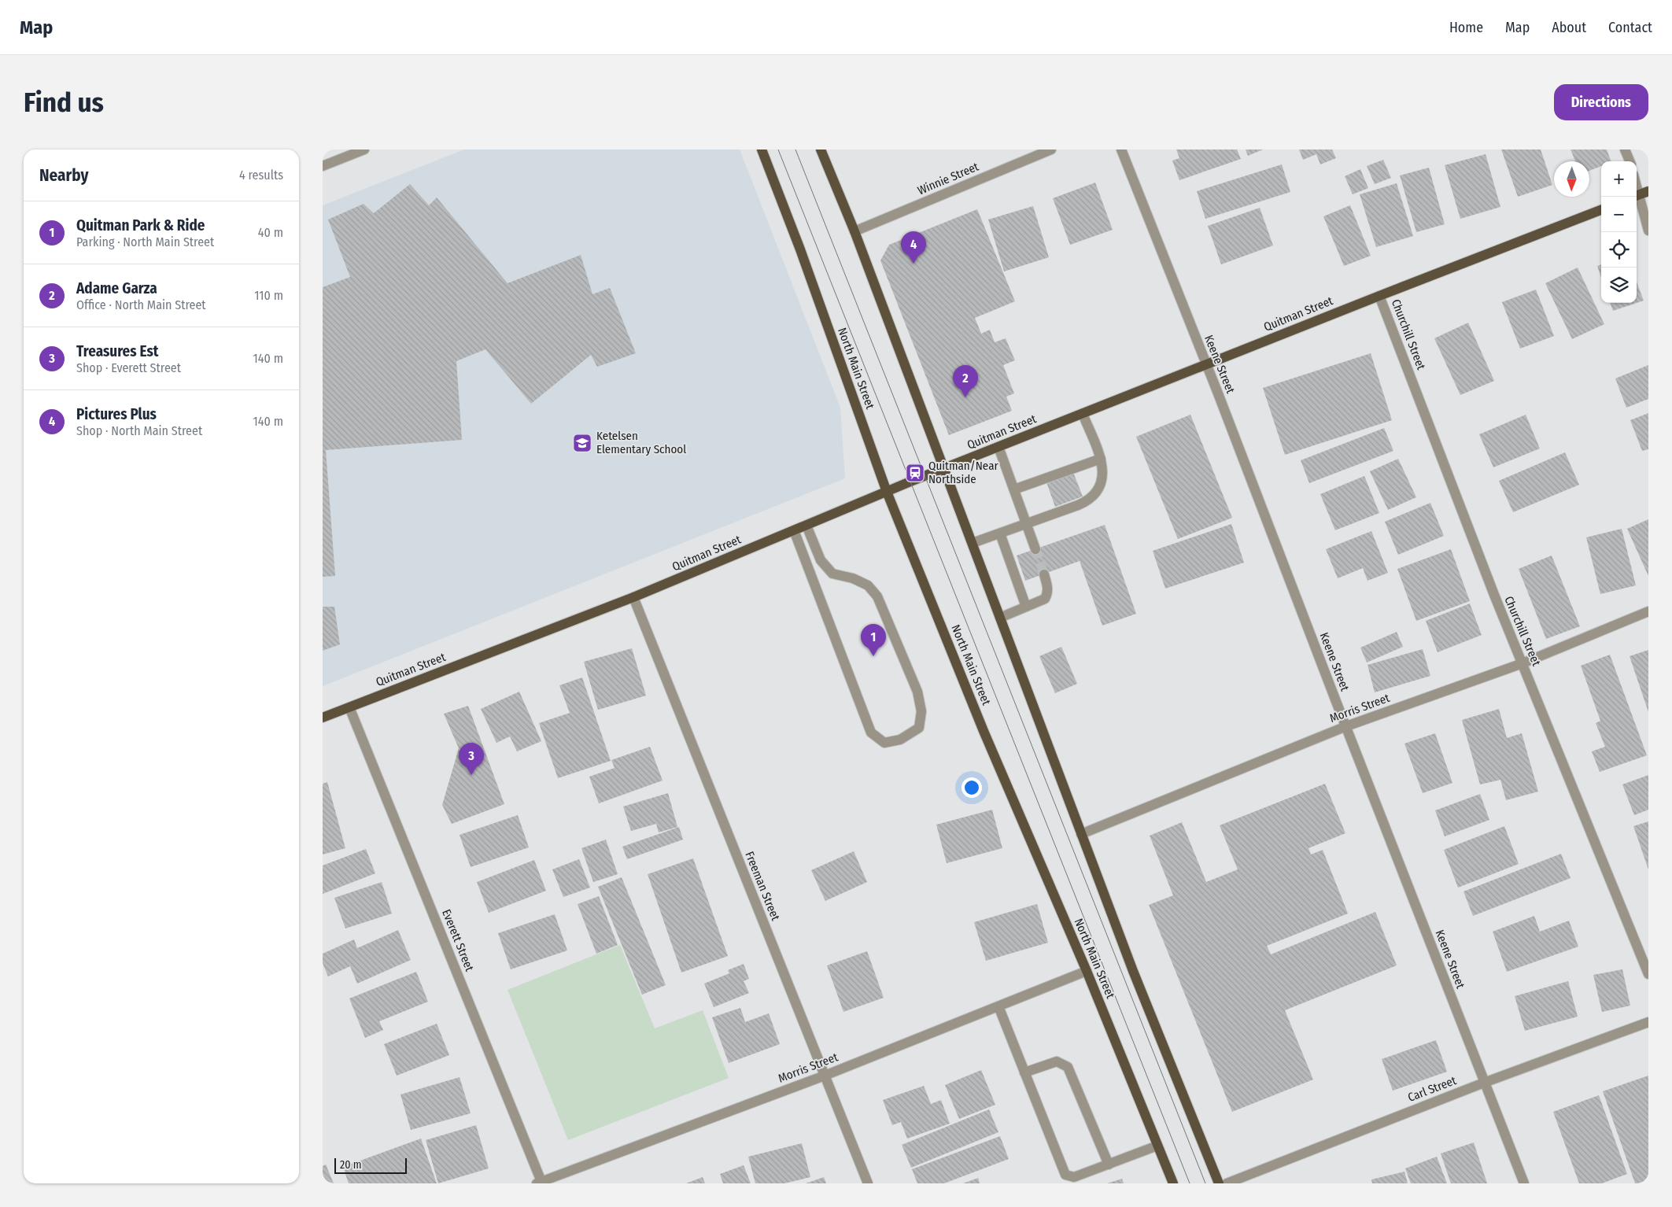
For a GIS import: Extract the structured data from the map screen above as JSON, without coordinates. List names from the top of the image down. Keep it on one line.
{"streets":{"main road":["Quitman Street","North Main Street"],"street":["Winnie Street","Churchill Street","Keene Street","Morris Street","Freeman Street","Everett Street","Carl Street"]},"crossings":[["Quitman Street","Churchill Street"],["Quitman Street","Keene Street"],["Quitman Street","North Main Street"],["Quitman Street","Freeman Street"],["Quitman Street","Everett Street"],["Churchill Street","Morris Street"],["Keene Street","Morris Street"],["Keene Street","Carl Street"],["North Main Street","Morris Street"],["Morris Street","Freeman Street"],["Morris Street","Everett Street"]],"places":{"school or university":["Ketelsen Elementary School"],"station":["Quitman/Near Northside"]},"scale_bar":"20 m","north":"bottom","page":{"header":"Map","nav":["Home","Map","About","Contact"],"buttons":"Directions","title":"Find us","heading":["Nearby","4 results"],"map_buttons":["+","−"],"list":[{"mark":"1","name":"Quitman Park & Ride","note":"Parking · North Main Street","value":"40 m"},{"mark":"2","name":"Adame Garza","note":"Office · North Main Street","value":"110 m"},{"mark":"3","name":"Treasures Est","note":"Shop · Everett Street","value":"140 m"},{"mark":"4","name":"Pictures Plus","note":"Shop · North Main Street","value":"140 m"}],"pins":["4","2","1","3"],"scale":"20 m"}}
